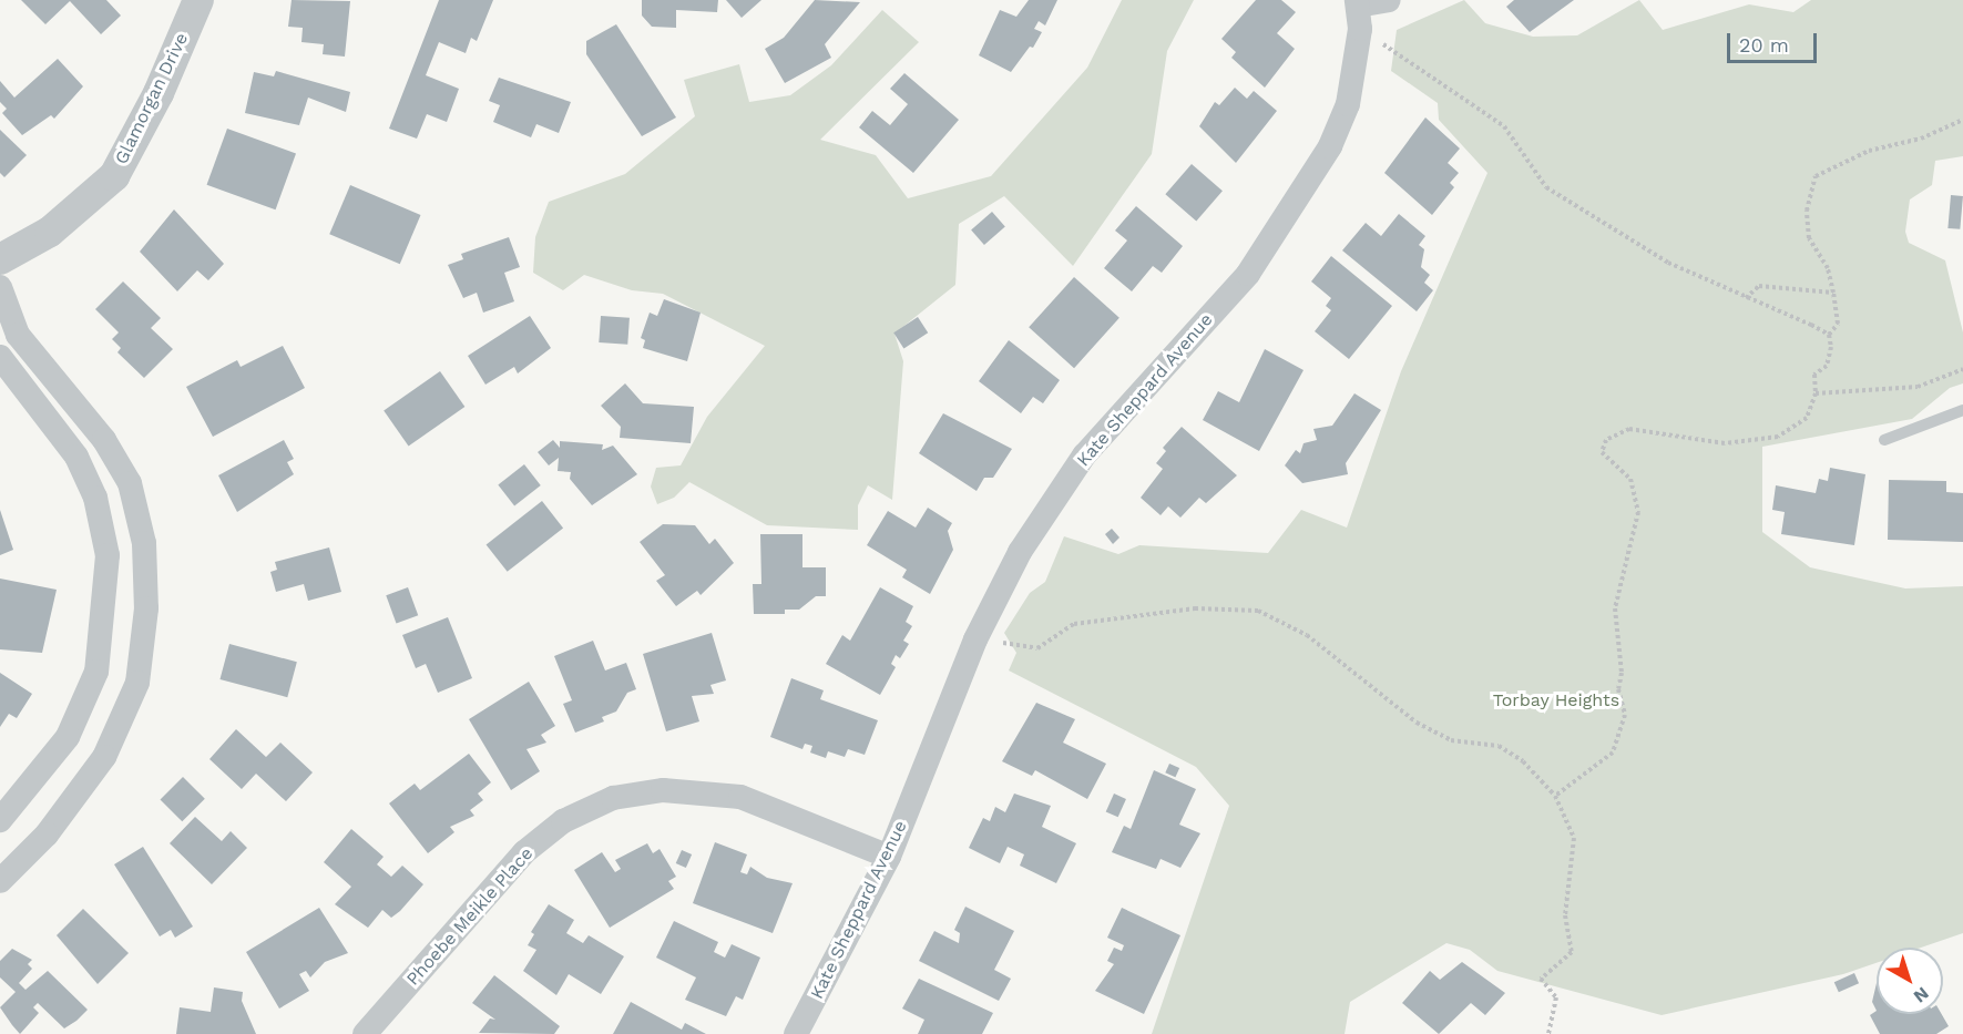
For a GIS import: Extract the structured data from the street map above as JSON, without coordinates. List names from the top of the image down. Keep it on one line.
{"streets":{"street":["Glamorgan Drive","Kate Sheppard Avenue","Phoebe Meikle Place"]},"crossings":[["Kate Sheppard Avenue","Phoebe Meikle Place"]],"parks":["Torbay Heights"],"scale_bar":"20 m","north":"bottom right"}
